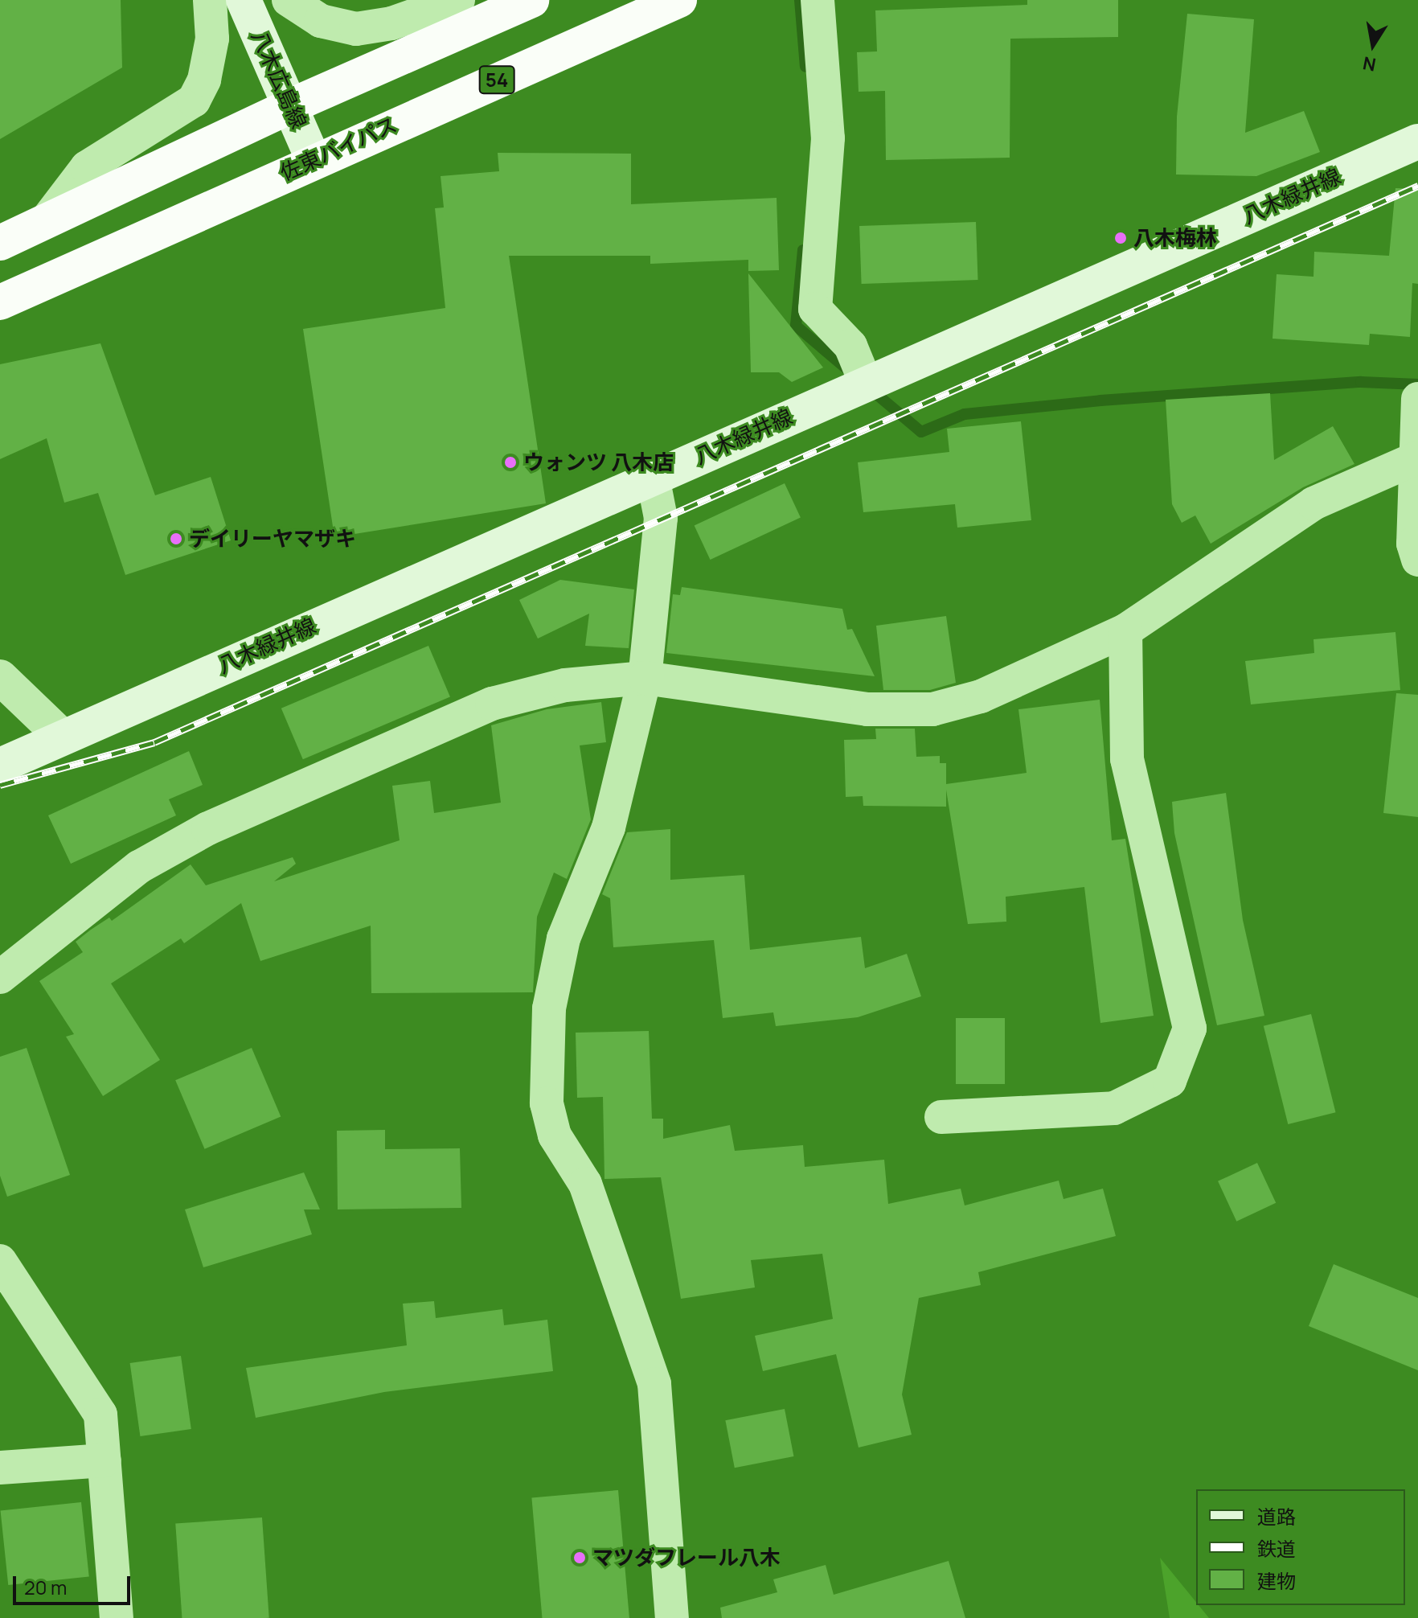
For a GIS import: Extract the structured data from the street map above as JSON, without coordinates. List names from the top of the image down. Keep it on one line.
{"streets":{"highway":["54","佐東バイパス"],"main road":["八木広島線","八木緑井線"]},"crossings":[["八木広島線","佐東バイパス"]],"places":["八木梅林","ウォンツ 八木店","デイリーヤマザキ","マツダフレール八木"],"legend":["道路","鉄道","建物"],"scale_bar":"20 m","north":"bottom"}
